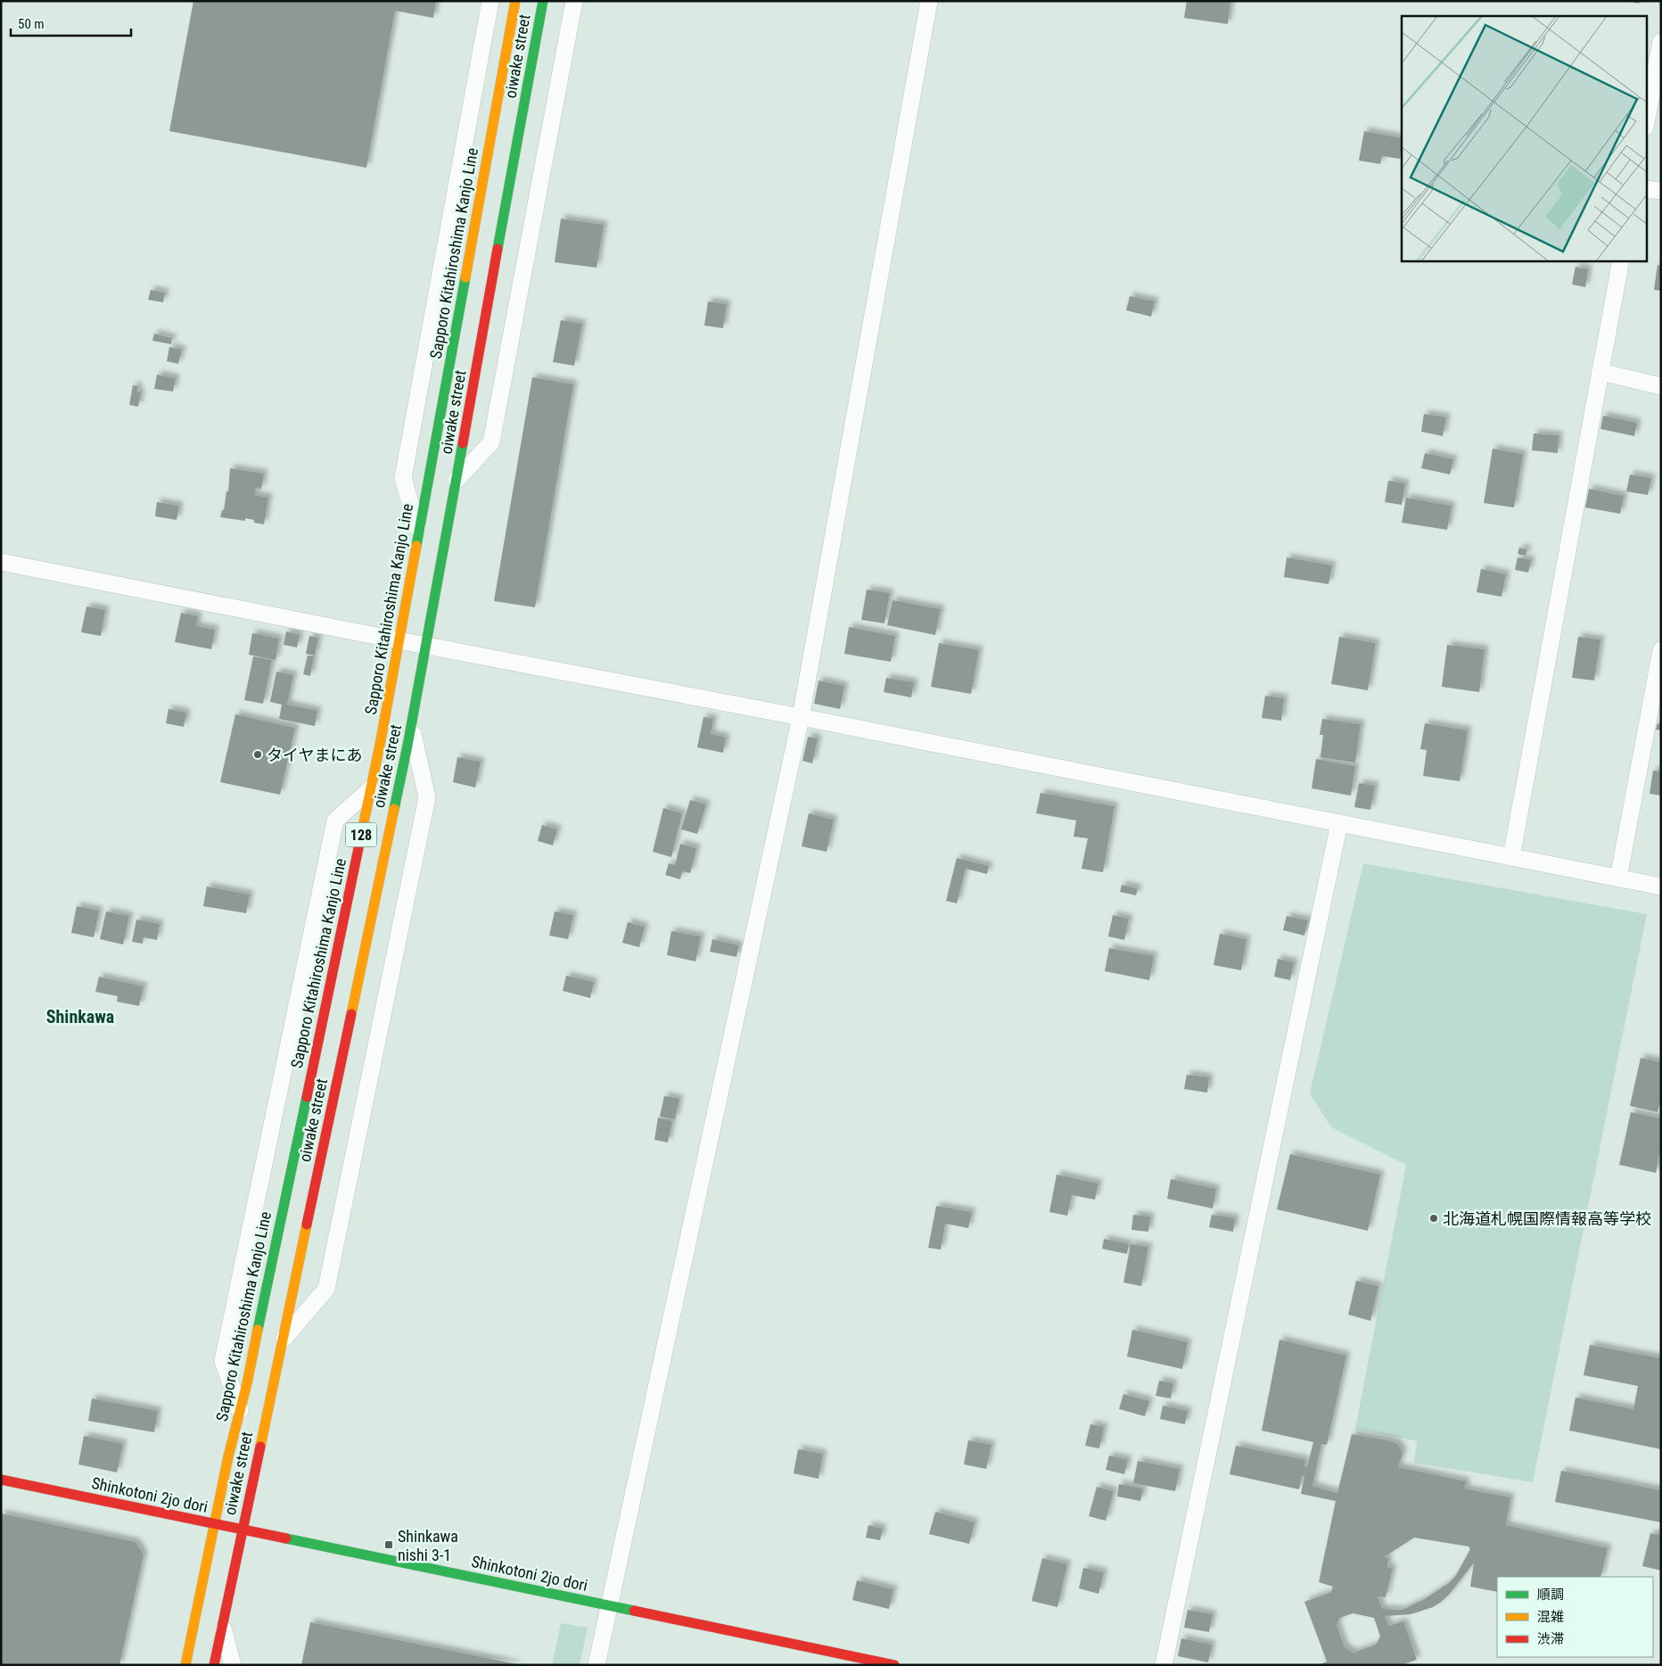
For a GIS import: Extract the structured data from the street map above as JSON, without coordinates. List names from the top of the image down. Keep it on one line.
{"streets":{"main road":["oiwake street","Sapporo Kitahiroshima Kanjo Line","128","Shinkotoni 2jo dori"]},"crossings":[["oiwake street","Shinkotoni 2jo dori"],["Sapporo Kitahiroshima Kanjo Line","Shinkotoni 2jo dori"]],"districts":["Shinkawa"],"places":{"other":["タイヤまにあ","北海道札幌国際情報高等学校"],"transit":["Shinkawa nishi 3-1"]},"legend":["順調","混雑","渋滞"],"scale_bar":"50 m"}
